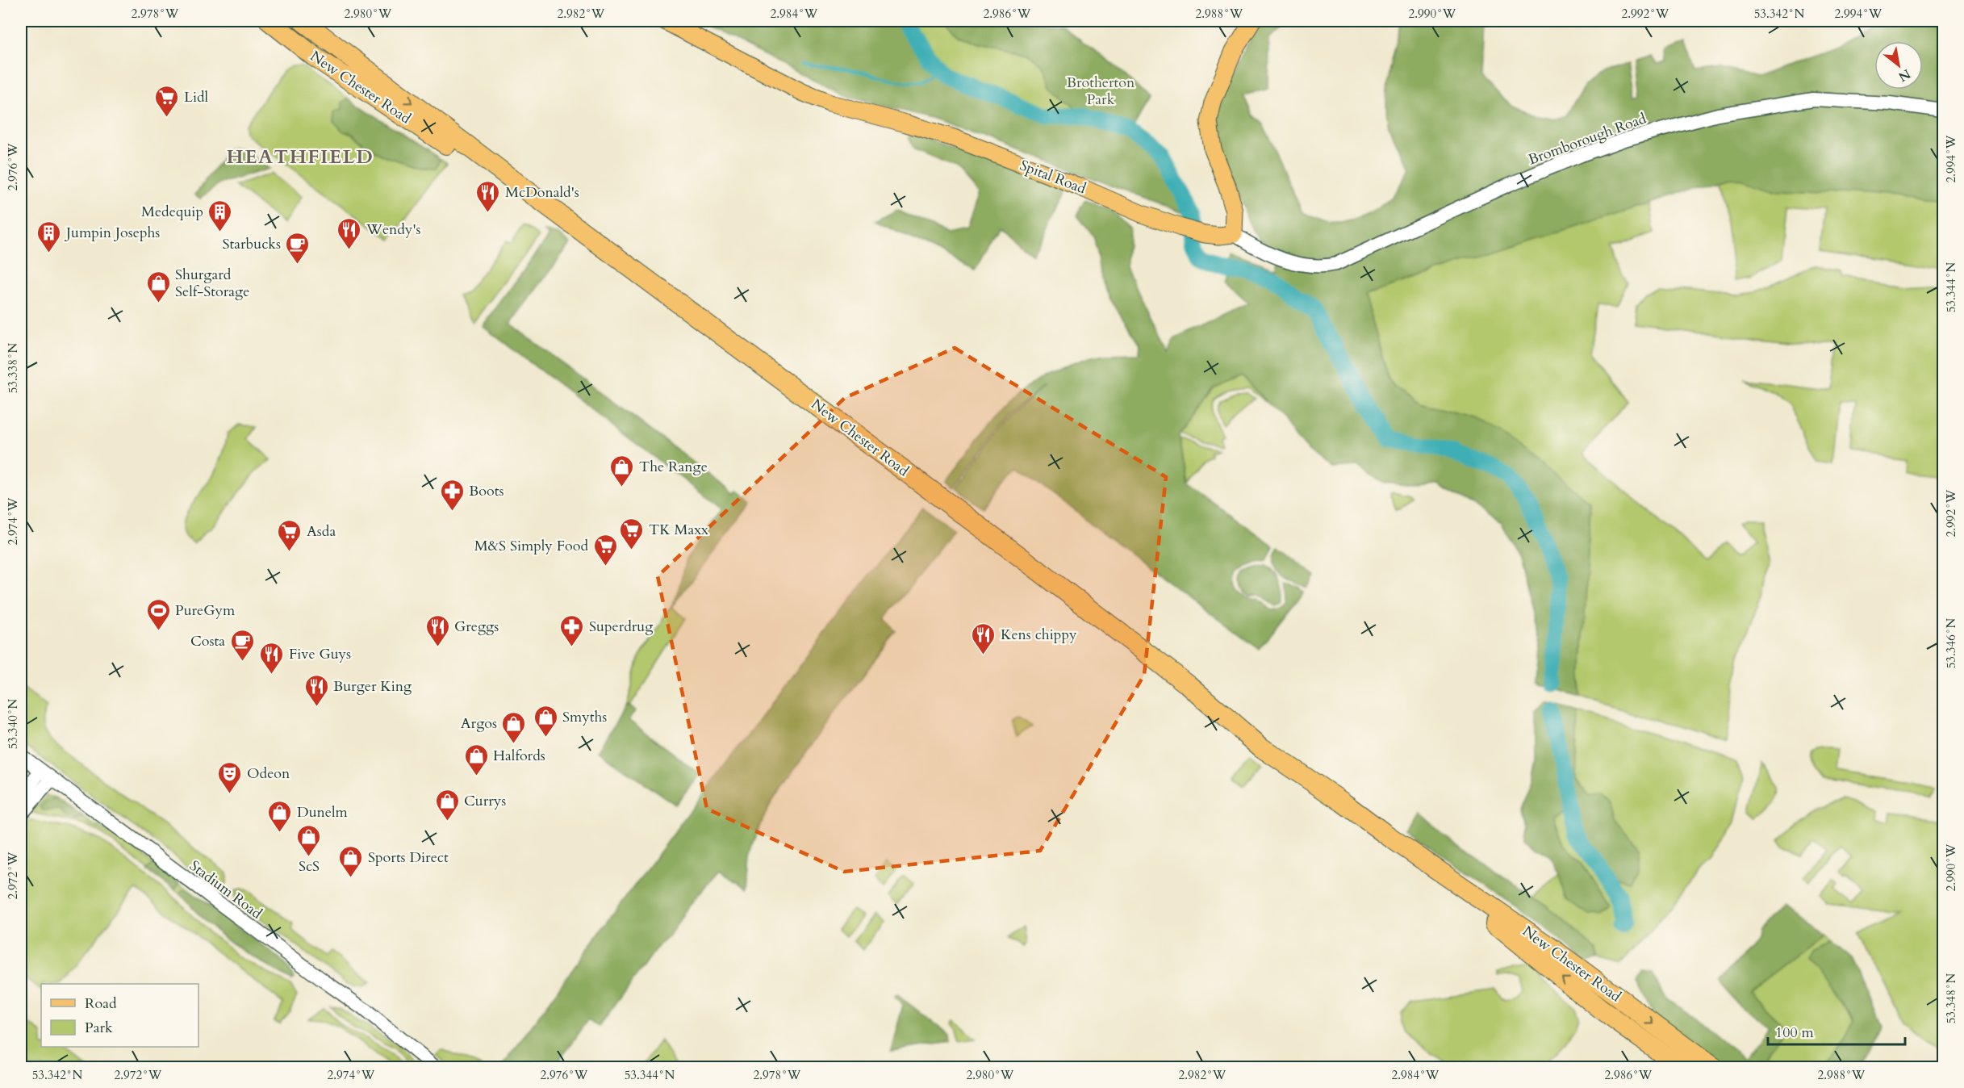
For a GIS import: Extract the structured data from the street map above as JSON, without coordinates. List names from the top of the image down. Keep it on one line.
{"streets":{"highway":["New Chester Road"],"main road":["Spital Road"],"street":["Bromborough Road","Stadium Road"]},"crossings":[["Bromborough Road","Spital Road"]],"districts":["HEATHFIELD"],"parks":["Brotherton Park"],"places":{"supermarket":["Lidl","TK Maxx","Asda","M&S Simply Food"],"restaurant":["McDonald's","Wendy's","Greggs","Kens chippy","Five Guys","Burger King"],"building":["Medequip","Jumpin Josephs"],"cafe":["Starbucks","Costa"],"shop":["Shurgard Self-Storage","The Range","Smyths","Argos","Halfords","Currys","Dunelm","ScS","Sports Direct"],"pharmacy":["Boots","Superdrug"],"sports":["PureGym"],"theatre":["Odeon"]},"legend":["Road","Park"],"scale_bar":"100 m","north":"bottom right","coordinates":["2.978°W","2.980°W","2.982°W","2.984°W","2.986°W","2.988°W","2.990°W","2.992°W","53.342°N","2.994°W","2.976°W","53.344°N","53.338°N","2.974°W","53.346°N","53.340°N","2.972°W","53.348°N"]}
